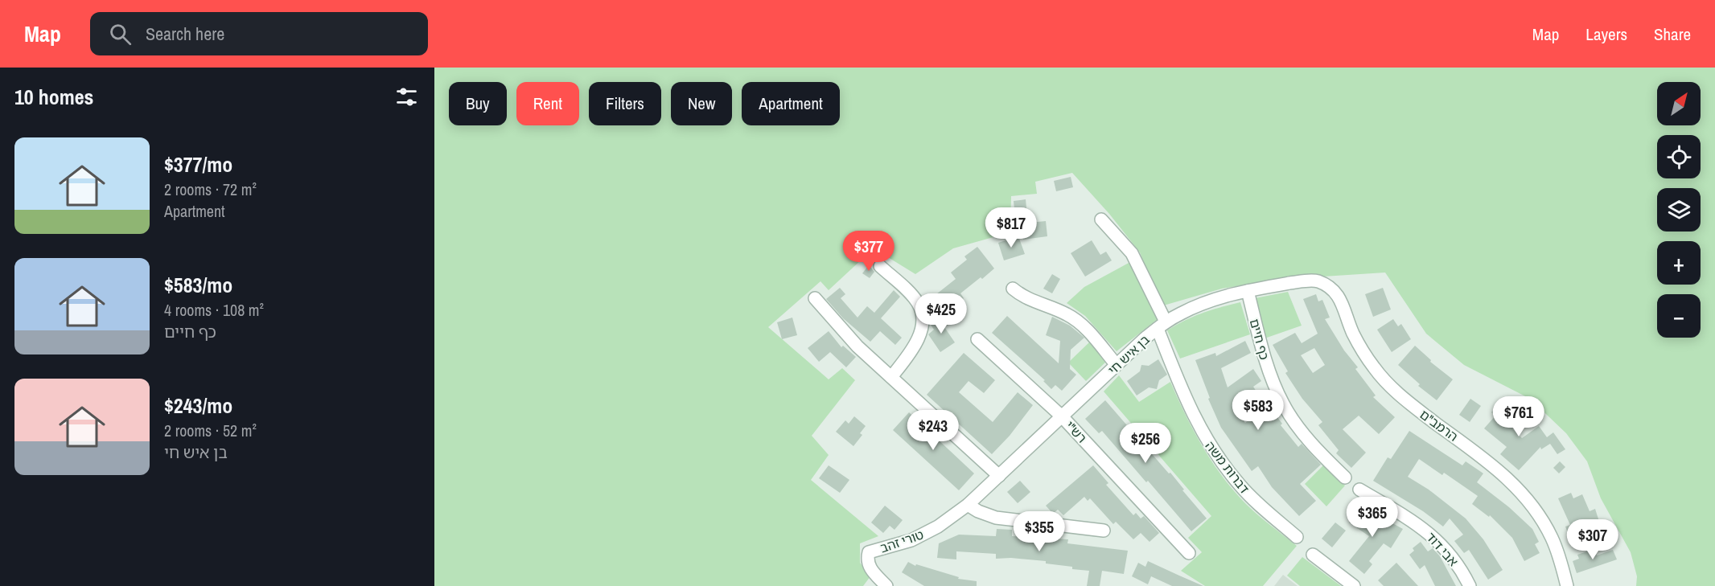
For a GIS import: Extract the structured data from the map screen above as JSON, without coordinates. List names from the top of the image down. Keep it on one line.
{"streets":{"street":["כף חיים","בן איש חי","הרמב\"ם","רש\"י","דברות משה","טורי זהב","אבי דוד"]},"crossings":[["כף חיים","בן איש חי"],["בן איש חי","הרמב\"ם"],["בן איש חי","רש\"י"],["בן איש חי","דברות משה"],["בן איש חי","טורי זהב"]],"north":"top right","page":{"header":"Map","search":"Search here","nav":["Map","Layers","Share"],"heading":"10 homes","map_buttons":["+","−"],"chip":["Buy","Rent","Filters","New","Apartment"],"list":[{"name":"$377/mo","note":"2 rooms · 72 m² · Apartment"},{"name":"$583/mo","note":"4 rooms · 108 m² · כף חיים"},{"name":"$243/mo","note":"2 rooms · 52 m² · בן איש חי"}],"price":["$817","$377","$425","$583","$761","$243","$256","$365","$355","$307"]}}
